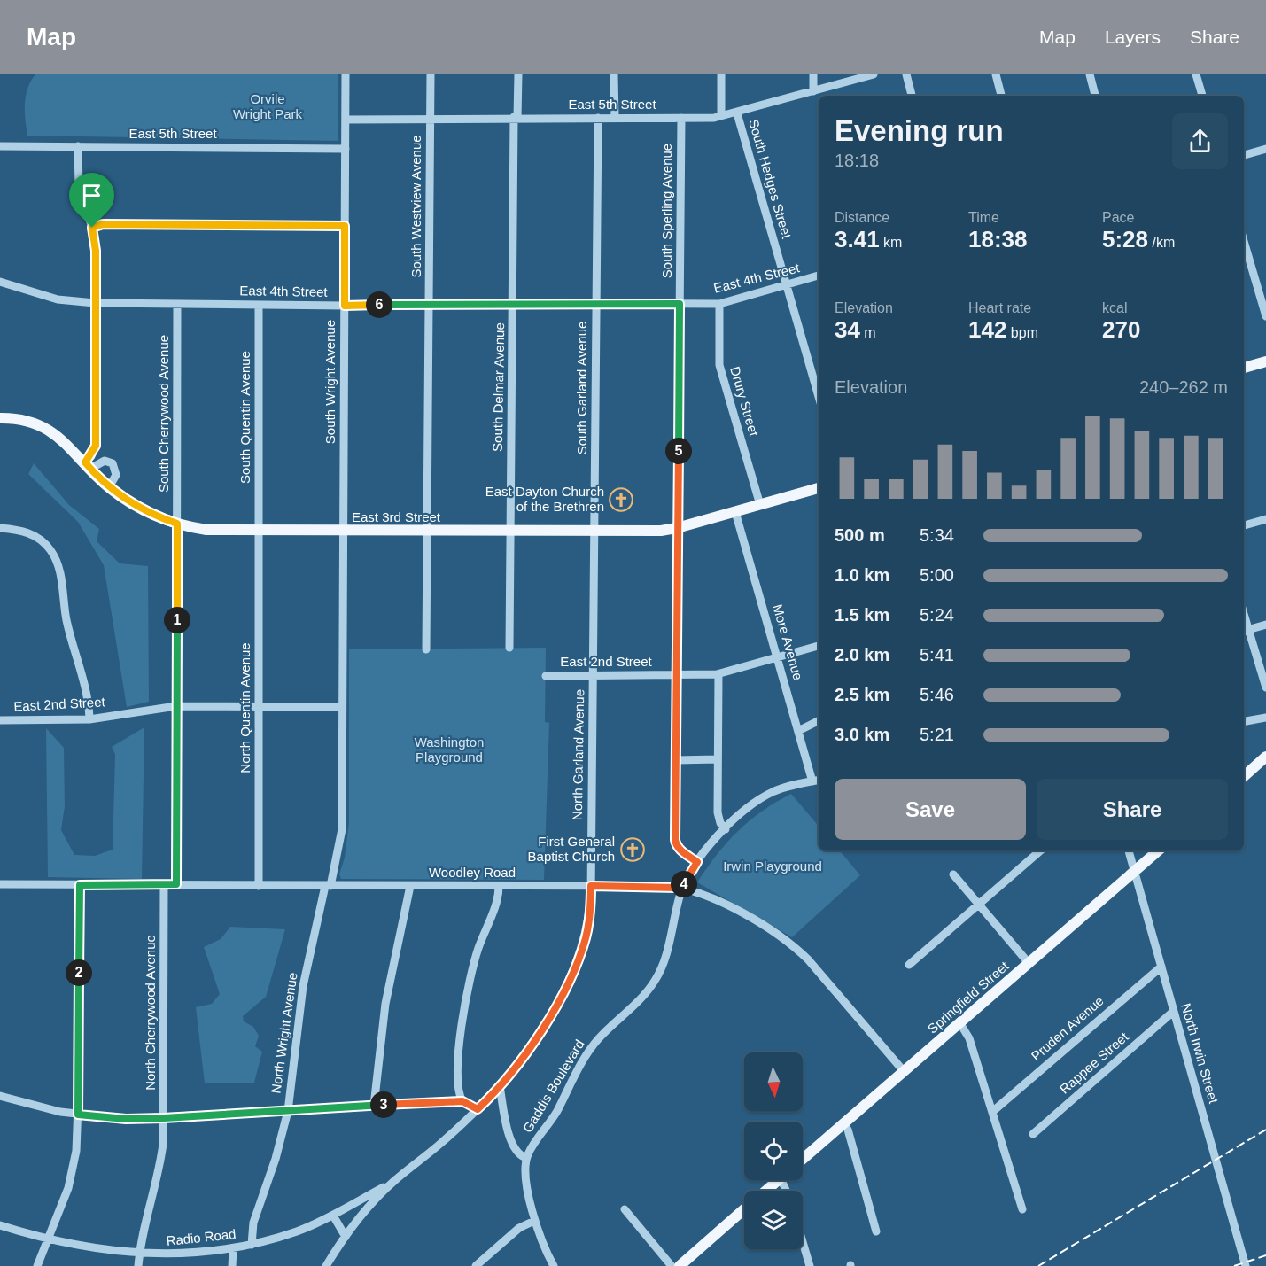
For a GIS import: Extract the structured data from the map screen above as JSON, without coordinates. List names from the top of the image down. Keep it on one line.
{"streets":{"main road":["East 3rd Street","Springfield Street"],"street":["East 5th Street","South Hedges Street","South Westview Avenue","South Sperling Avenue","East 4th Street","South Wright Avenue","South Delmar Avenue","South Garland Avenue","Drury Street","South Cherrywood Avenue","South Quentin Avenue","More Avenue","East 2nd Street","North Quentin Avenue","North Garland Avenue","Woodley Road","North Cherrywood Avenue","Pruden Avenue","North Wright Avenue","North Irwin Street","Rappee Street","Gaddis Boulevard","Radio Road"]},"crossings":[["East 5th Street","South Hedges Street"],["East 5th Street","South Westview Avenue"],["East 5th Street","South Sperling Avenue"],["East 5th Street","South Wright Avenue"],["East 5th Street","South Delmar Avenue"],["East 5th Street","South Garland Avenue"],["South Hedges Street","East 4th Street"],["South Westview Avenue","East 4th Street"],["South Westview Avenue","East 3rd Street"],["South Sperling Avenue","East 4th Street"],["South Sperling Avenue","East 3rd Street"],["South Sperling Avenue","East 2nd Street"],["South Sperling Avenue","Gaddis Boulevard"],["East 4th Street","South Wright Avenue"],["East 4th Street","South Delmar Avenue"],["East 4th Street","South Garland Avenue"],["East 4th Street","Drury Street"],["East 4th Street","South Cherrywood Avenue"],["East 4th Street","South Quentin Avenue"],["South Wright Avenue","East 3rd Street"],["South Wright Avenue","North Wright Avenue"],["South Delmar Avenue","East 3rd Street"],["South Garland Avenue","East 3rd Street"],["South Garland Avenue","North Garland Avenue"],["Drury Street","East 3rd Street"],["South Cherrywood Avenue","East 3rd Street"],["South Quentin Avenue","East 3rd Street"],["South Quentin Avenue","North Quentin Avenue"],["East 3rd Street","More Avenue"],["East 3rd Street","North Quentin Avenue"],["East 3rd Street","North Garland Avenue"],["East 3rd Street","North Wright Avenue"],["More Avenue","East 2nd Street"],["More Avenue","Gaddis Boulevard"],["East 2nd Street","North Quentin Avenue"],["East 2nd Street","North Garland Avenue"],["East 2nd Street","North Wright Avenue"],["North Quentin Avenue","Woodley Road"],["North Garland Avenue","Woodley Road"],["North Garland Avenue","Radio Road"],["Woodley Road","Springfield Street"],["Woodley Road","North Cherrywood Avenue"],["Woodley Road","North Wright Avenue"],["Woodley Road","Gaddis Boulevard"],["Springfield Street","North Irwin Street"],["North Cherrywood Avenue","Radio Road"],["Pruden Avenue","North Irwin Street"],["North Wright Avenue","Radio Road"],["North Irwin Street","Rappee Street"]],"parks":["Orvile Wright Park","Washington Playground","Irwin Playground"],"places":{"church":["East Dayton Church of the Brethren","First General Baptist Church"]},"north":"bottom","page":{"header":"Map","nav":["Map","Layers","Share"],"heading":["Evening run","18:18"],"stats":[["Distance","3.41 km"],["Time","18:38"],["Pace","5:28 /km"],["Elevation","34 m"],["Heart rate","142 bpm"],["kcal","270"]],"pins":["6","5","1","4","2","3"],"chart":["Elevation","240–262 m"],"list":[{"name":"500 m","note":"5:34"},{"name":"1.0 km","note":"5:00"},{"name":"1.5 km","note":"5:24"},{"name":"2.0 km","note":"5:41"},{"name":"2.5 km","note":"5:46"},{"name":"3.0 km","note":"5:21"}],"buttons":["Save","Share"]}}
